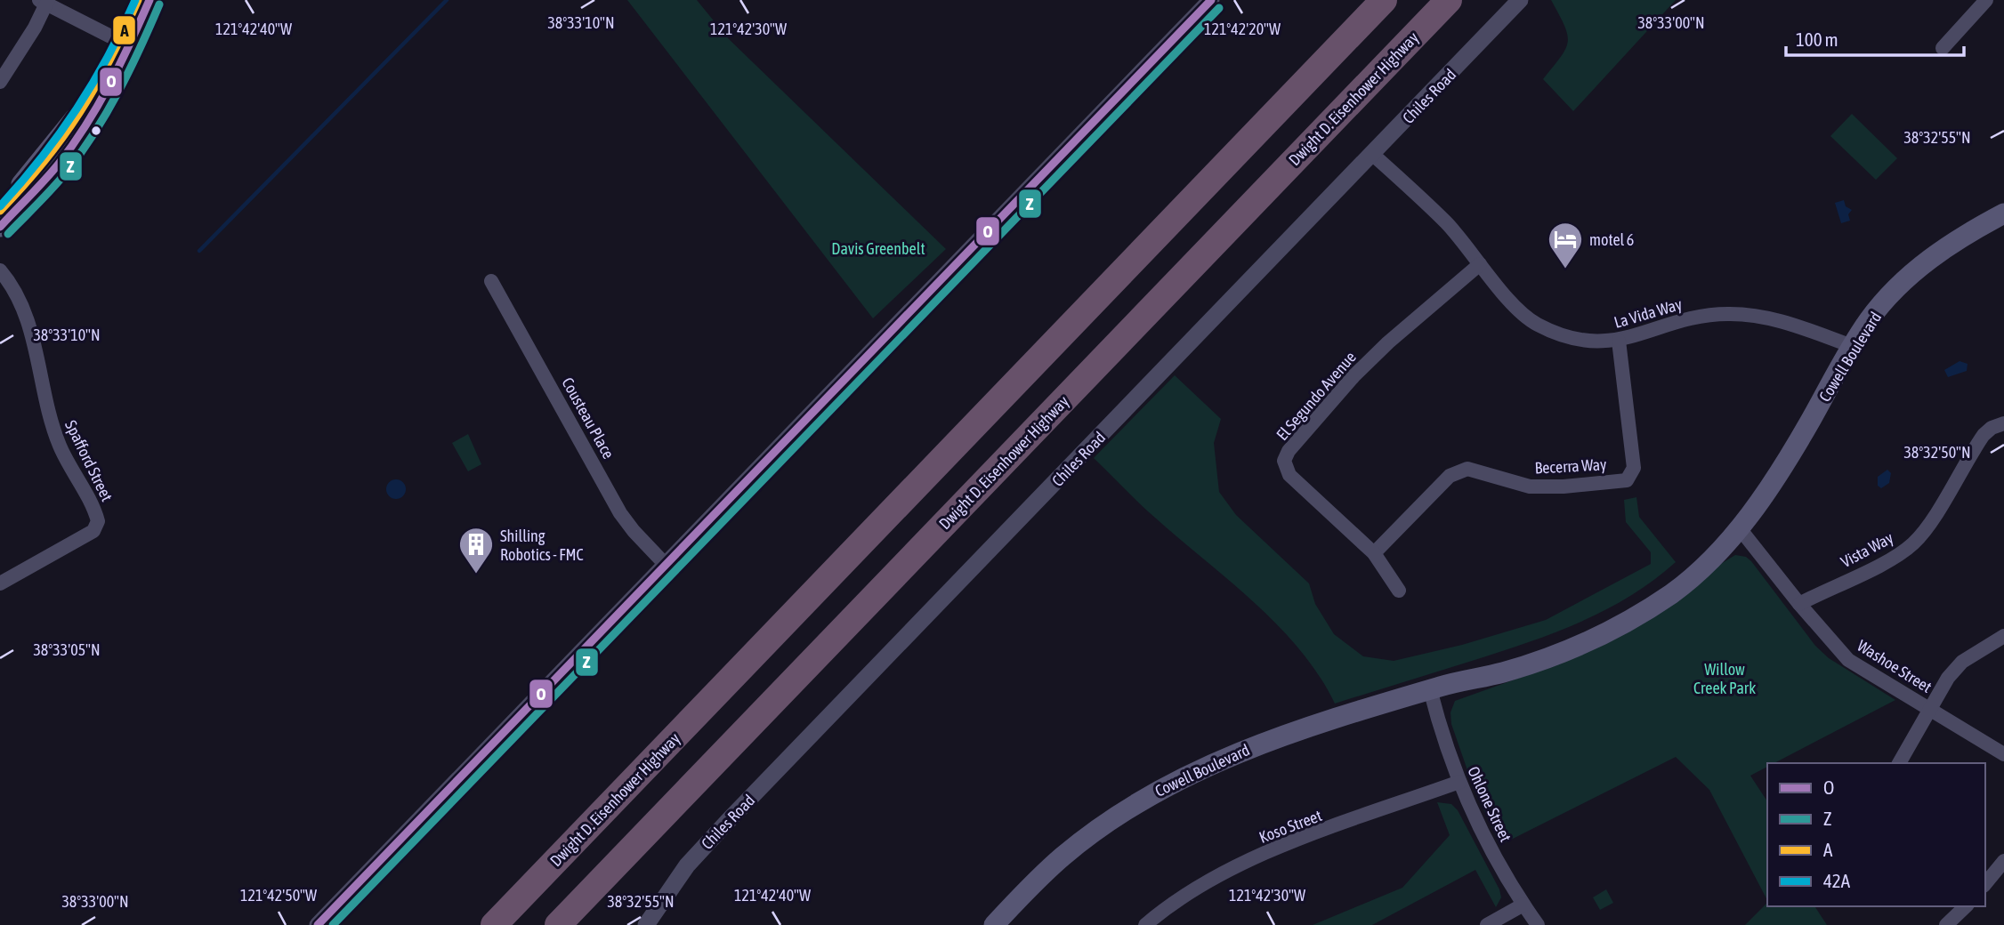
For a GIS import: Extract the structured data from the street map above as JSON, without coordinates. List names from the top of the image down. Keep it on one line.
{"streets":{"highway":["Dwight D. Eisenhower Highway"],"main road":["Cowell Boulevard"],"street":["Chiles Road","La Vida Way","El Segundo Avenue","Cousteau Place","Spafford Street","Becerra Way","Vista Way","Washoe Street","Ohlone Street","Koso Street"]},"crossings":[["Chiles Road","La Vida Way"],["La Vida Way","Cowell Boulevard"],["La Vida Way","El Segundo Avenue"],["La Vida Way","Becerra Way"],["Cowell Boulevard","Washoe Street"],["Cowell Boulevard","Ohlone Street"],["El Segundo Avenue","Becerra Way"],["Vista Way","Washoe Street"],["Ohlone Street","Koso Street"]],"parks":["Davis Greenbelt","Willow Creek Park"],"places":{"hotel":["motel 6"],"building":["Shilling Robotics - FMC"]},"lines":["transit line O","transit line A","transit line 42A","transit line Z"],"legend":["O","Z","A","42A"],"scale_bar":"100 m","coordinates":["38°33'10\"N","38°33'00\"N","121°42'40\"W","121°42'30\"W","121°42'20\"W","38°32'55\"N","38°32'50\"N","38°33'05\"N","121°42'50\"W"]}
